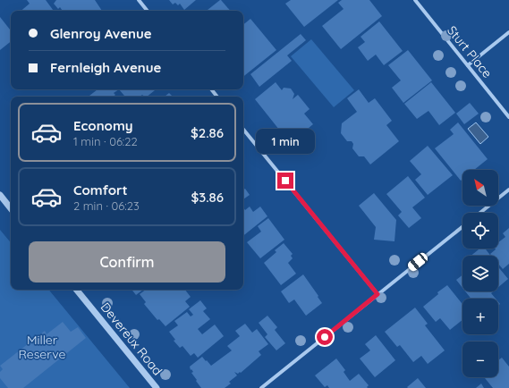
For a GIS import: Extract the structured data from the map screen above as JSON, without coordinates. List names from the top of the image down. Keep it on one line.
{"streets":{"street":["Sturt Place","Devereux Road"]},"parks":["Miller Reserve"],"north":"top left","page":{"banner":["Glenroy Avenue","Fernleigh Avenue"],"list":[{"name":"Economy","note":"1 min · 06:22","value":"$2.86"},{"name":"Comfort","note":"2 min · 06:23","value":"$3.86"}],"bubble":"1 min","map_buttons":["+","−"],"buttons":"Confirm"}}
